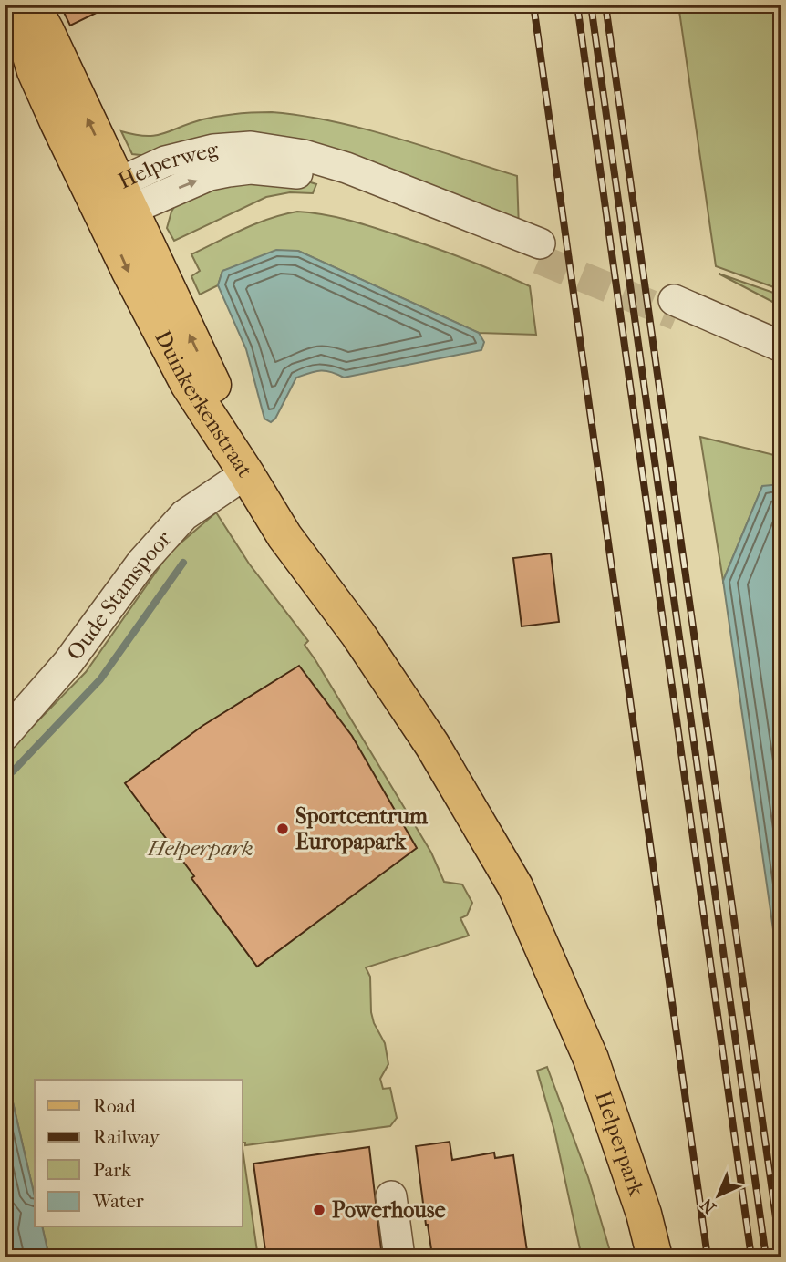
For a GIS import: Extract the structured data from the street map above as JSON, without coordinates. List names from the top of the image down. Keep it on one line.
{"streets":{"main road":["Duinkerkenstraat","Helperpark"],"street":["Helperweg","Oude Stamspoor"]},"crossings":[["Helperweg","Duinkerkenstraat"],["Duinkerkenstraat","Oude Stamspoor"],["Duinkerkenstraat","Helperpark"],["Oude Stamspoor","Helperpark"]],"parks":["Helperpark"],"places":["Sportcentrum Europapark","Powerhouse"],"legend":["Road","Railway","Park","Water"],"north":"bottom left"}
